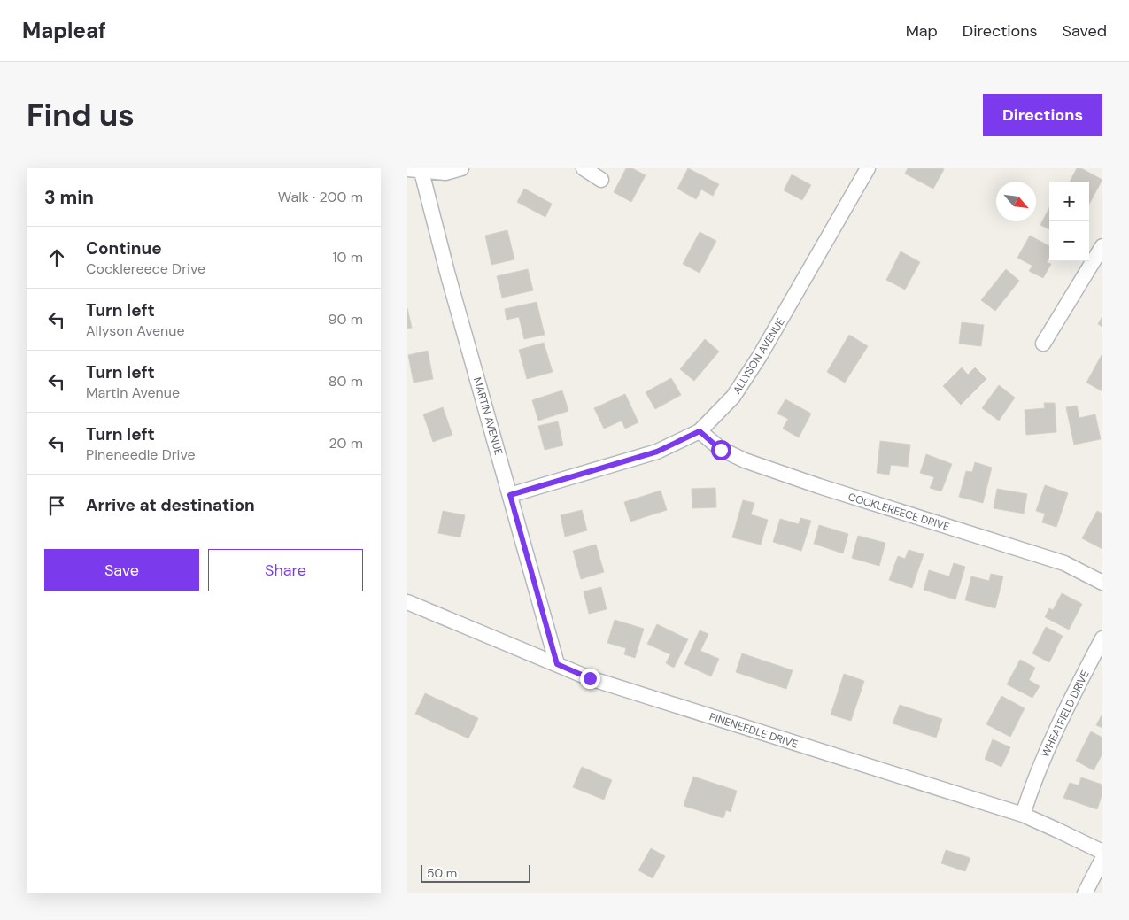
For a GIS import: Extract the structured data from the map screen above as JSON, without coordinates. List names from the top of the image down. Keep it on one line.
{"streets":{"street":["ALLYSON AVENUE","MARTIN AVENUE","COCKLEREECE DRIVE","WHEATFIELD DRIVE","PINENEEDLE DRIVE"]},"crossings":[["ALLYSON AVENUE","MARTIN AVENUE"],["ALLYSON AVENUE","COCKLEREECE DRIVE"],["MARTIN AVENUE","PINENEEDLE DRIVE"],["WHEATFIELD DRIVE","PINENEEDLE DRIVE"]],"scale_bar":"50 m","north":"bottom right","page":{"header":"Mapleaf","nav":["Map","Directions","Saved"],"buttons":["Directions",["Save","Share"]],"title":"Find us","heading":["3 min","Walk · 200 m"],"map_buttons":["+","−"],"list":[["Continue","Cocklereece Drive","10 m"],["Turn left","Allyson Avenue","90 m"],["Turn left","Martin Avenue","80 m"],["Turn left","Pineneedle Drive","20 m"],"Arrive at destination"],"scale":"50 m"}}
